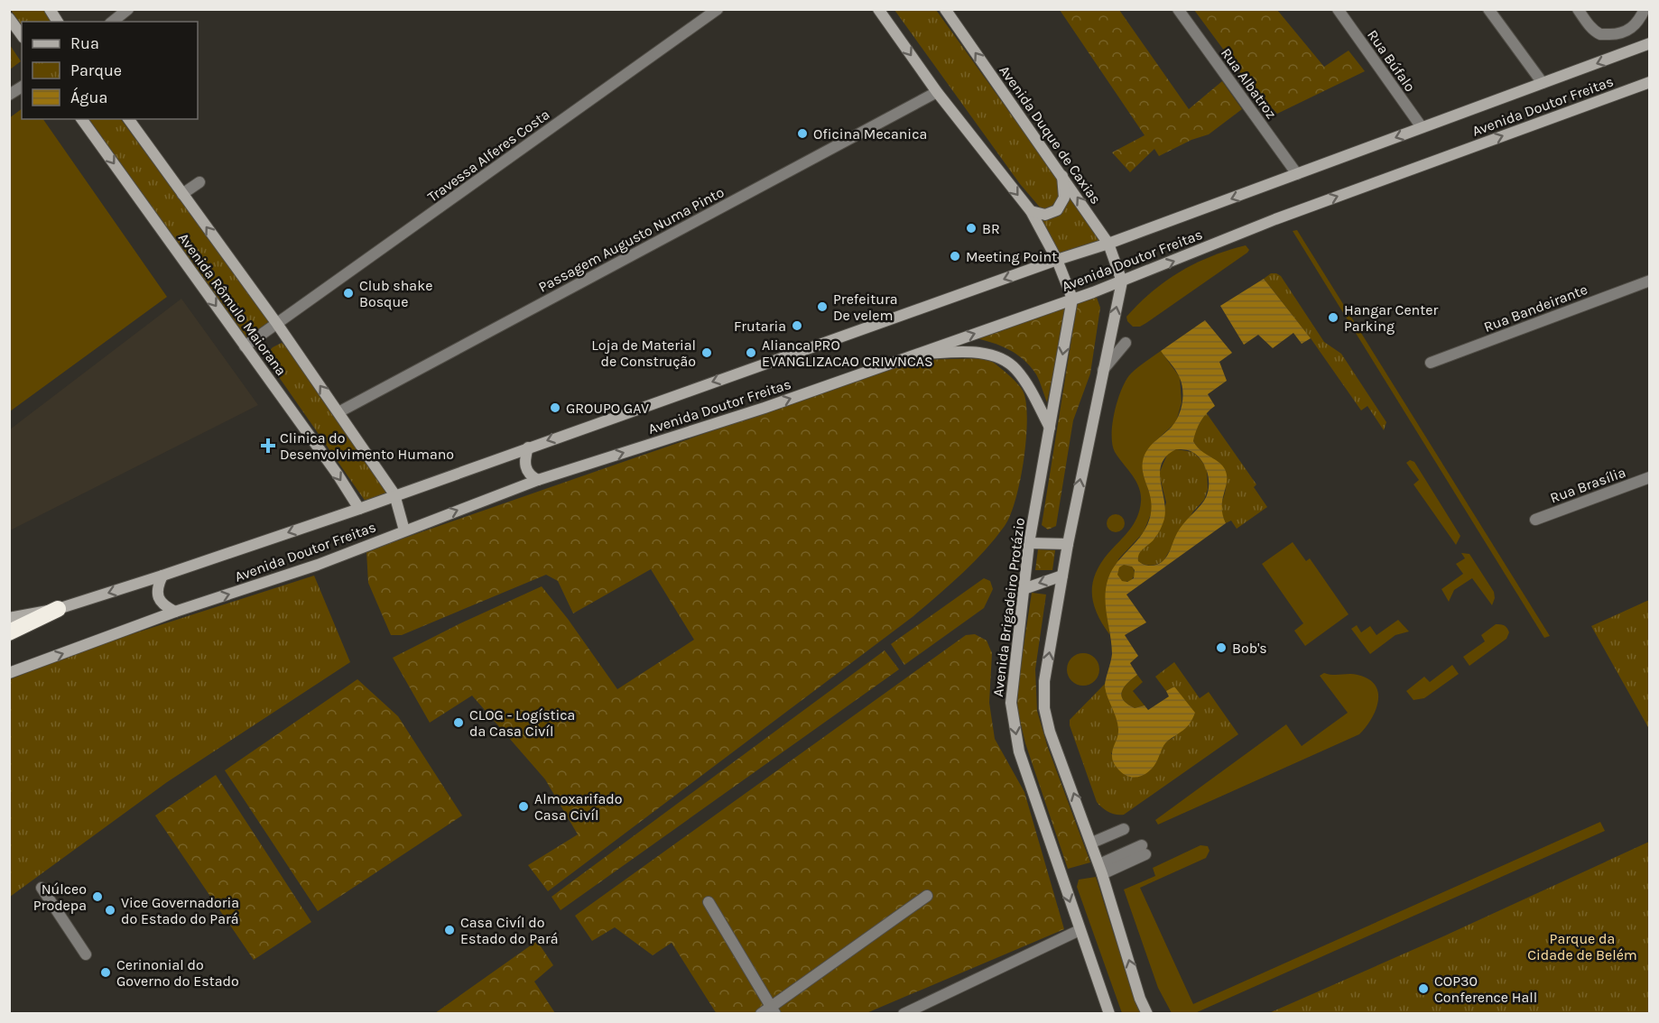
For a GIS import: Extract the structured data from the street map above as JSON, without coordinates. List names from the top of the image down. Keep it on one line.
{"streets":{"main road":["Avenida Doutor Freitas","Avenida Duque de Caxias","Avenida Rômulo Maiorana","Avenida Brigadeiro Protázio"],"street":["Rua Búfalo","Rua Albatroz","Travessa Alferes Costa","Passagem Augusto Numa Pinto","Rua Bandeirante","Rua Brasília"]},"crossings":[["Rua Búfalo","Avenida Doutor Freitas"],["Rua Albatroz","Avenida Doutor Freitas"],["Avenida Doutor Freitas","Avenida Duque de Caxias"],["Avenida Doutor Freitas","Avenida Rômulo Maiorana"],["Avenida Doutor Freitas","Avenida Brigadeiro Protázio"],["Travessa Alferes Costa","Avenida Rômulo Maiorana"],["Passagem Augusto Numa Pinto","Avenida Rômulo Maiorana"]],"parks":["Parque da Cidade de Belém"],"places":{"other":["Oficina Mecanica","BR","Meeting Point","Club shake Bosque","Prefeitura De velem","Hangar Center Parking","Frutaria","Loja de Material de Construção","Alianca PRO EVANGLIZACAO CRIWNCAS","GROUPO GAV","Bob's","CLOG - Logística da Casa Civíl","Almoxarifado Casa Civíl","Núlceo Prodepa","Vice Governadoria do Estado do Pará","Casa Civíl do Estado do Pará","Cerinonial do Governo do Estado","COP30 Conference Hall"],"health":["Clinica do Desenvolvimento Humano"]},"legend":["Rua","Parque","Água"]}
